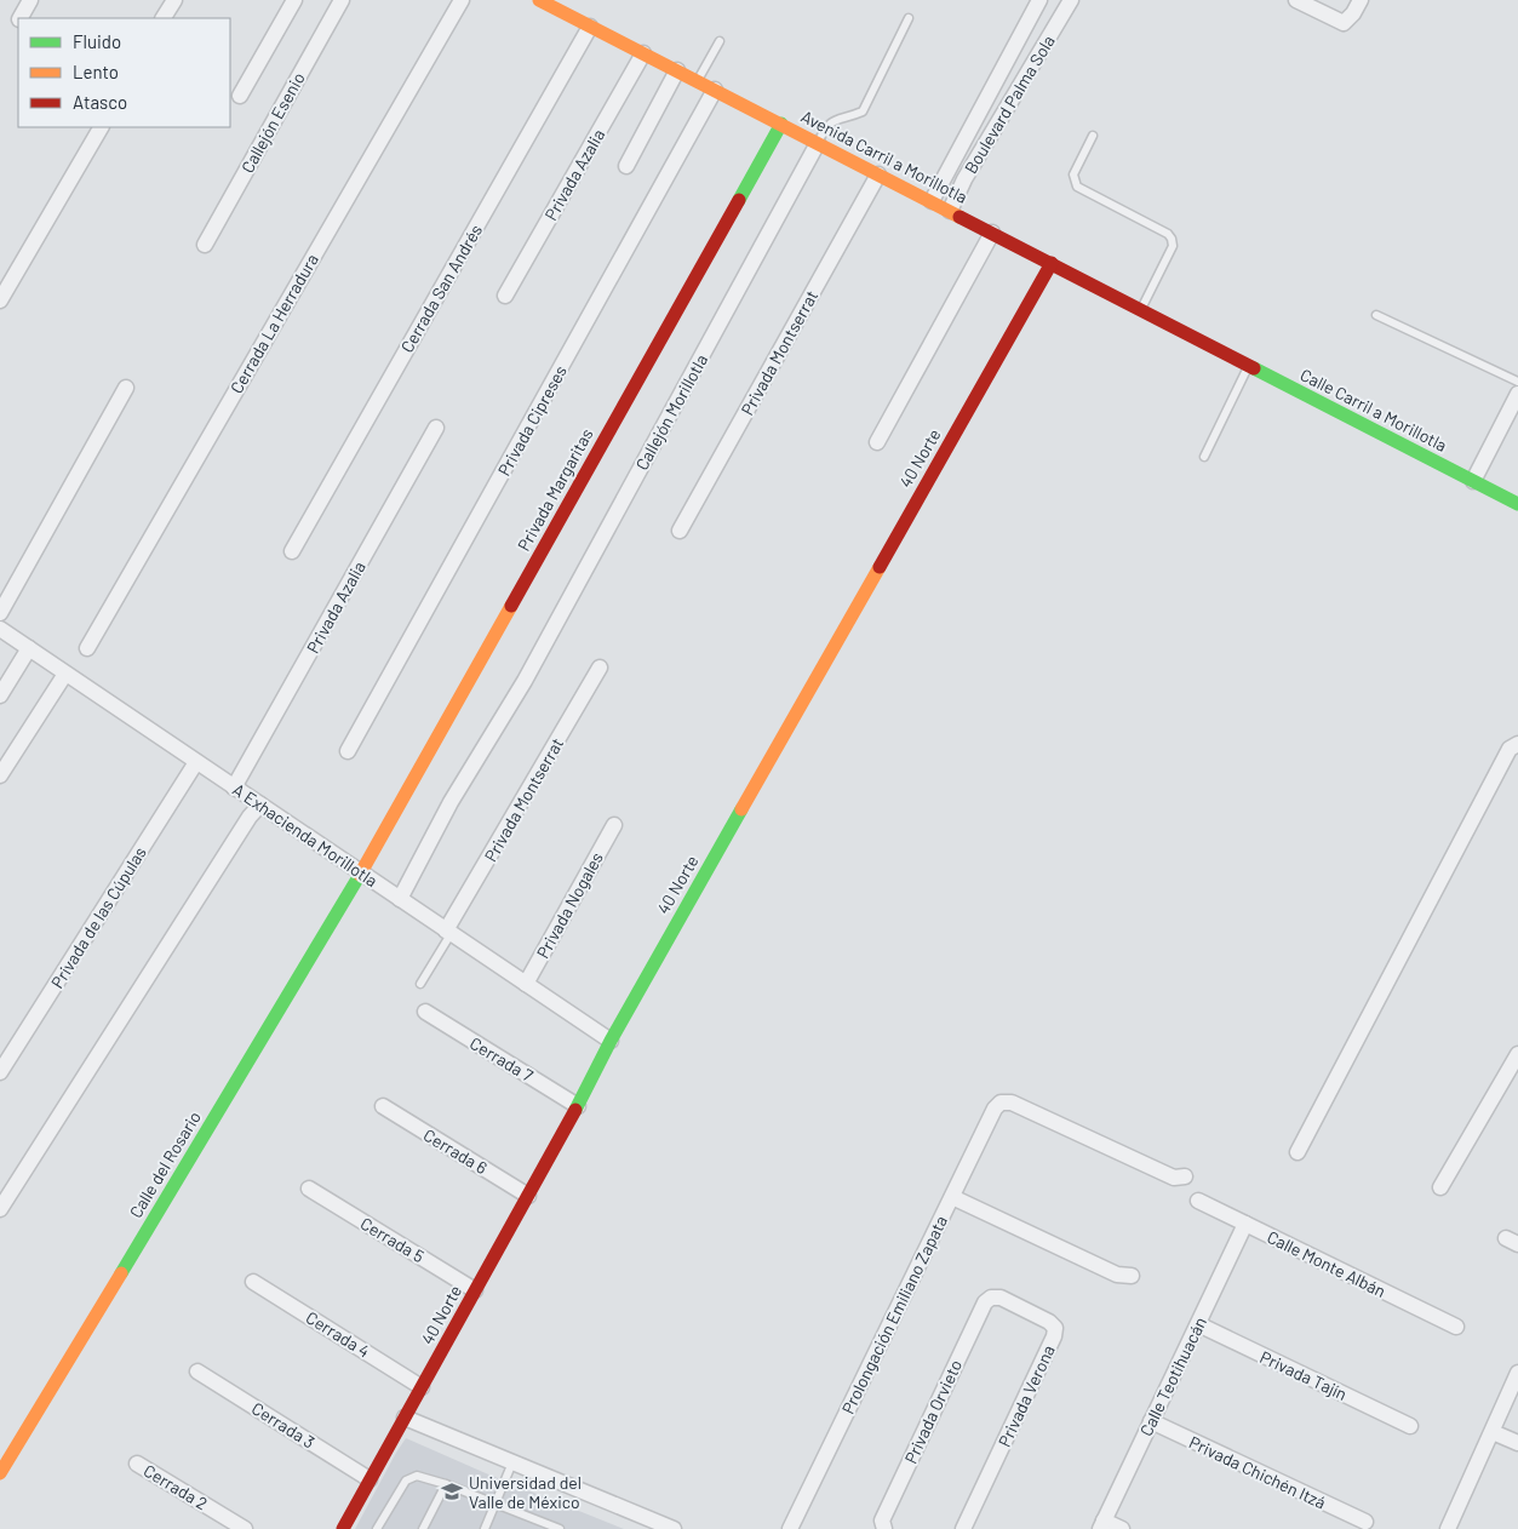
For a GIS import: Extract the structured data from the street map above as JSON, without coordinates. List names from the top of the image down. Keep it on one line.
{"streets":{"street":["Boulevard Palma Sola","Callejón Esenio","Avenida Carril a Morillotla","Privada Azalia","Cerrada San Andrés","Cerrada La Herradura","Privada Montserrat","Calle Carril a Morillotla","Callejón Morillotla","Privada Cipreses","40 Norte","Privada Margaritas","A Exhacienda Morillotla","Privada Nogales","Privada de las Cúpulas","Cerrada 7","Cerrada 6","Calle del Rosario","Cerrada 5","Calle Monte Albán","Prolongación Emiliano Zapata","Cerrada 4","Privada Tajín","Calle Teotihuacán","Privada Verona","Privada Orvieto","Cerrada 3","Privada Chichén Itzá","Cerrada 2"]},"crossings":[["Boulevard Palma Sola","Avenida Carril a Morillotla"],["Avenida Carril a Morillotla","Privada Azalia"],["Avenida Carril a Morillotla","Cerrada San Andrés"],["Avenida Carril a Morillotla","Privada Montserrat"],["Avenida Carril a Morillotla","Calle Carril a Morillotla"],["Avenida Carril a Morillotla","Callejón Morillotla"],["Avenida Carril a Morillotla","Privada Cipreses"],["Avenida Carril a Morillotla","40 Norte"],["Avenida Carril a Morillotla","Privada Margaritas"],["Privada Azalia","A Exhacienda Morillotla"],["Privada Montserrat","A Exhacienda Morillotla"],["Callejón Morillotla","A Exhacienda Morillotla"],["40 Norte","A Exhacienda Morillotla"],["40 Norte","Cerrada 7"],["40 Norte","Cerrada 6"],["40 Norte","Cerrada 5"],["40 Norte","Cerrada 4"],["40 Norte","Cerrada 3"],["Privada Margaritas","A Exhacienda Morillotla"],["Privada Margaritas","Calle del Rosario"],["A Exhacienda Morillotla","Privada Nogales"],["A Exhacienda Morillotla","Privada de las Cúpulas"],["A Exhacienda Morillotla","Calle del Rosario"],["Calle Monte Albán","Calle Teotihuacán"],["Privada Tajín","Calle Teotihuacán"],["Calle Teotihuacán","Privada Chichén Itzá"],["Privada Verona","Privada Orvieto"]],"places":{"school or university":["Universidad del Valle de México"]},"legend":["Fluido","Lento","Atasco"]}
